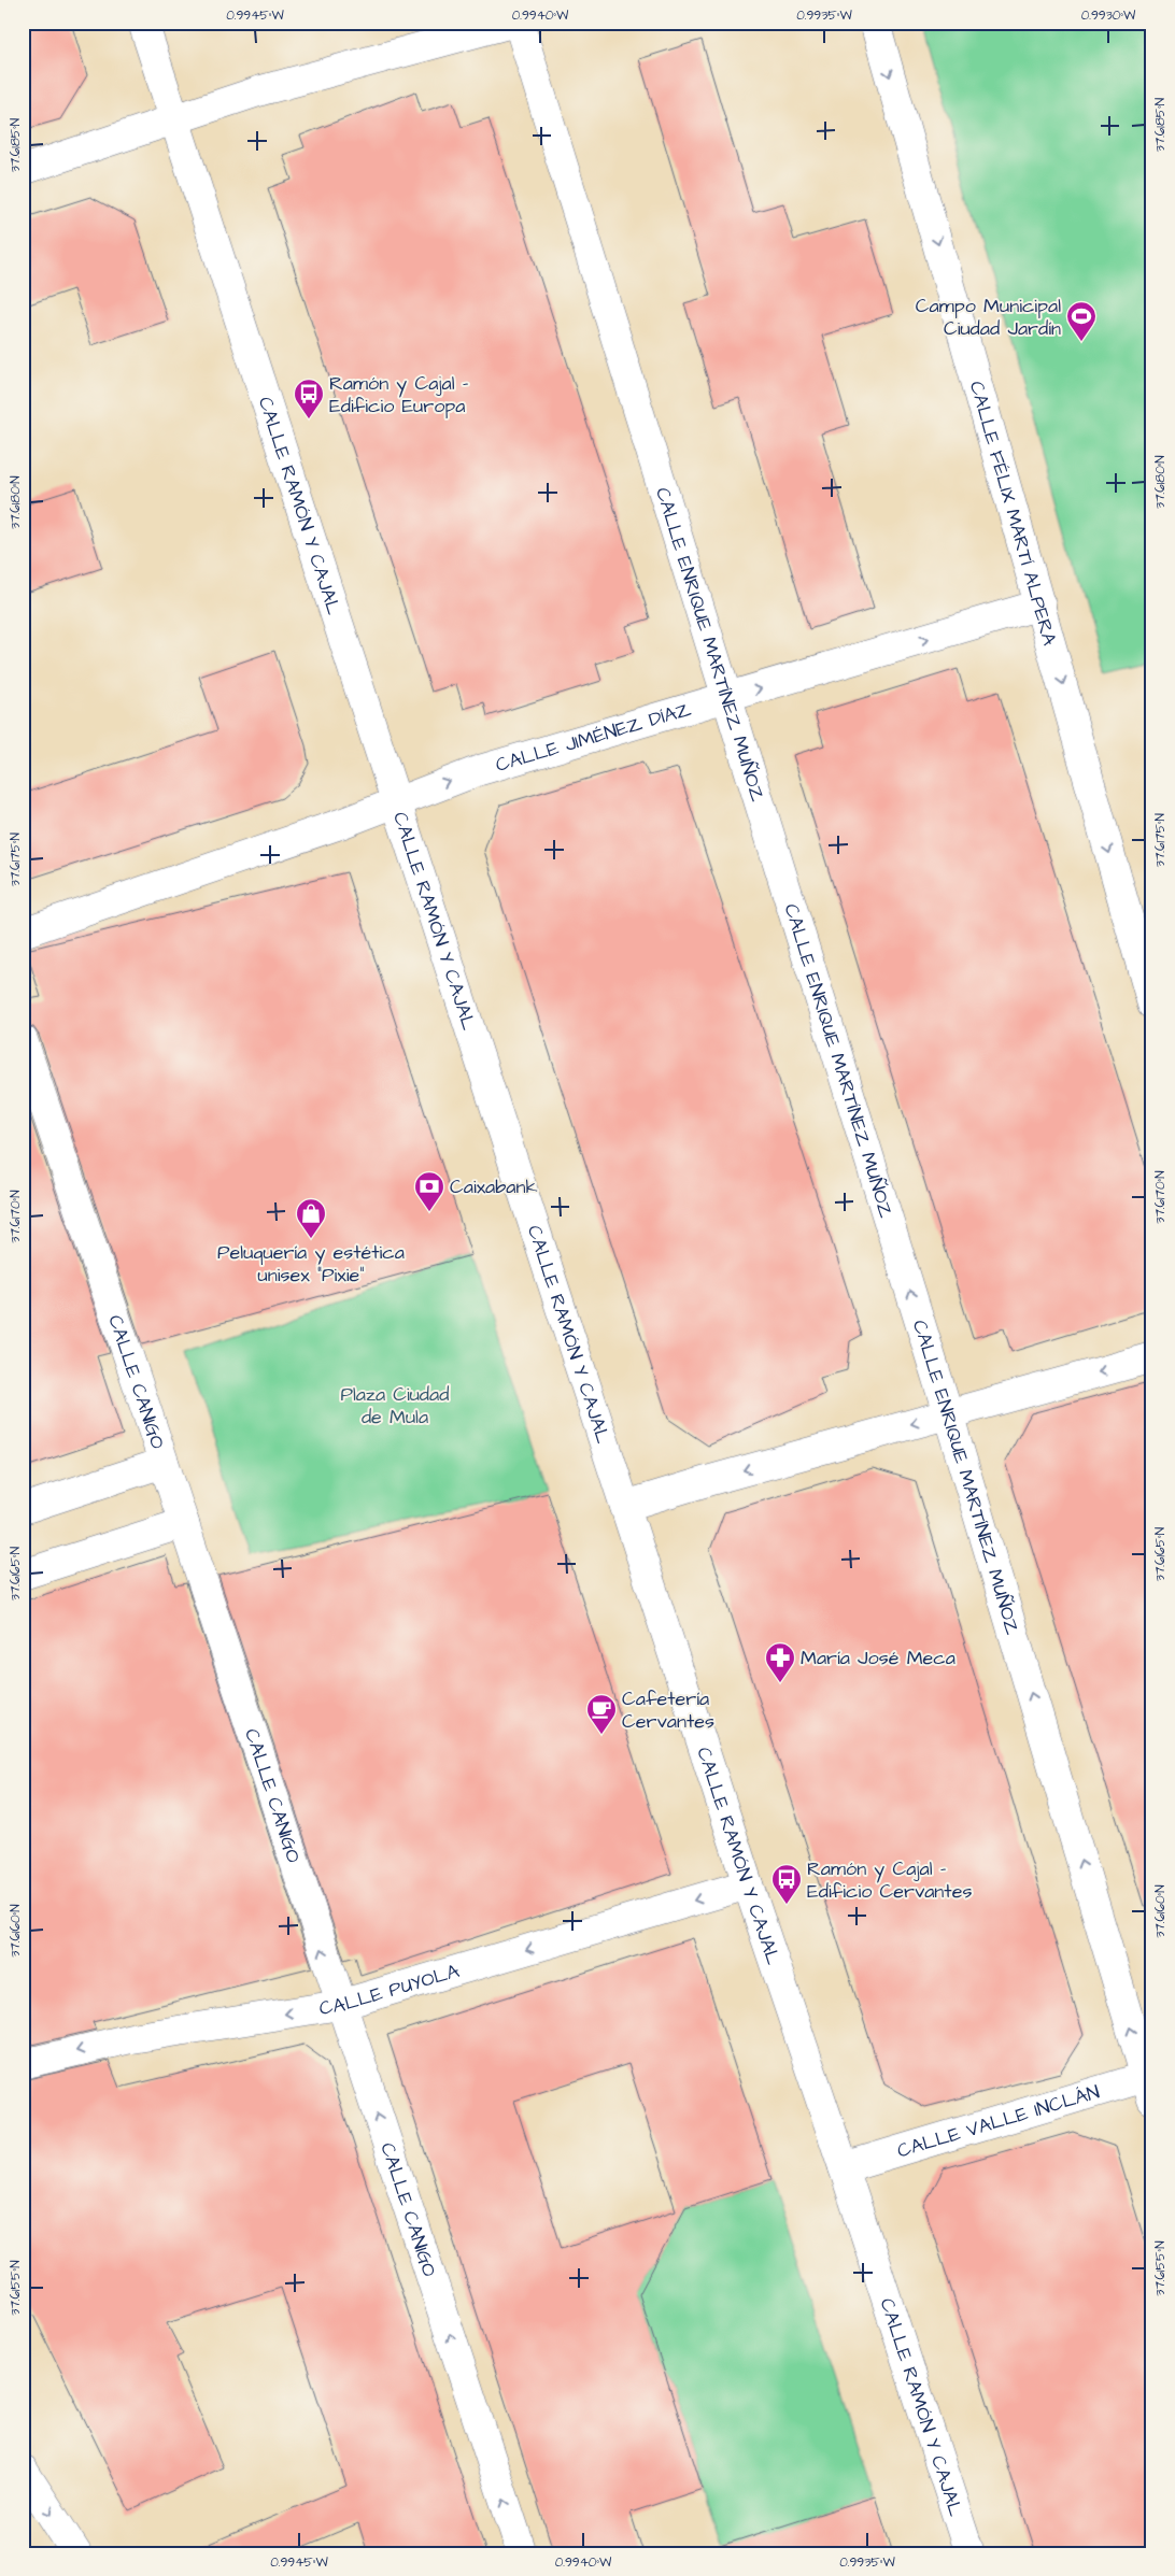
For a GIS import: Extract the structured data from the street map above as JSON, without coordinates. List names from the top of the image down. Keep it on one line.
{"streets":{"street":["CALLE RAMÓN Y CAJAL","CALLE FÉLIX MARTÍ ALPERA","CALLE ENRIQUE MARTÍNEZ MUÑOZ","CALLE JIMÉNEZ DÍAZ","CALLE CANIGO","CALLE PUYOLA","CALLE VALLE INCLÁN"]},"crossings":[["CALLE RAMÓN Y CAJAL","CALLE JIMÉNEZ DÍAZ"],["CALLE RAMÓN Y CAJAL","CALLE PUYOLA"],["CALLE RAMÓN Y CAJAL","CALLE VALLE INCLÁN"],["CALLE FÉLIX MARTÍ ALPERA","CALLE JIMÉNEZ DÍAZ"],["CALLE ENRIQUE MARTÍNEZ MUÑOZ","CALLE JIMÉNEZ DÍAZ"],["CALLE ENRIQUE MARTÍNEZ MUÑOZ","CALLE VALLE INCLÁN"],["CALLE CANIGO","CALLE PUYOLA"]],"one_way":["CALLE FÉLIX MARTÍ ALPERA","CALLE ENRIQUE MARTÍNEZ MUÑOZ","CALLE JIMÉNEZ DÍAZ","CALLE CANIGO","CALLE PUYOLA"],"parks":["Plaza Ciudad de Mula"],"places":{"sports":["Campo Municipal Ciudad Jardín"],"bus stop":["Ramón y Cajal - Edificio Europa","Ramón y Cajal - Edificio Cervantes"],"bank":["Caixabank"],"shop":["Peluquería y estética unisex \"Pixie\""],"pharmacy":["María José Meca"],"cafe":["Cafetería Cervantes"]},"coordinates":["0.9945°W","0.9940°W","0.9935°W","0.9930°W","37.6185°N","37.6180°N","37.6175°N","37.6170°N","37.6165°N","37.6160°N","37.6155°N"]}
